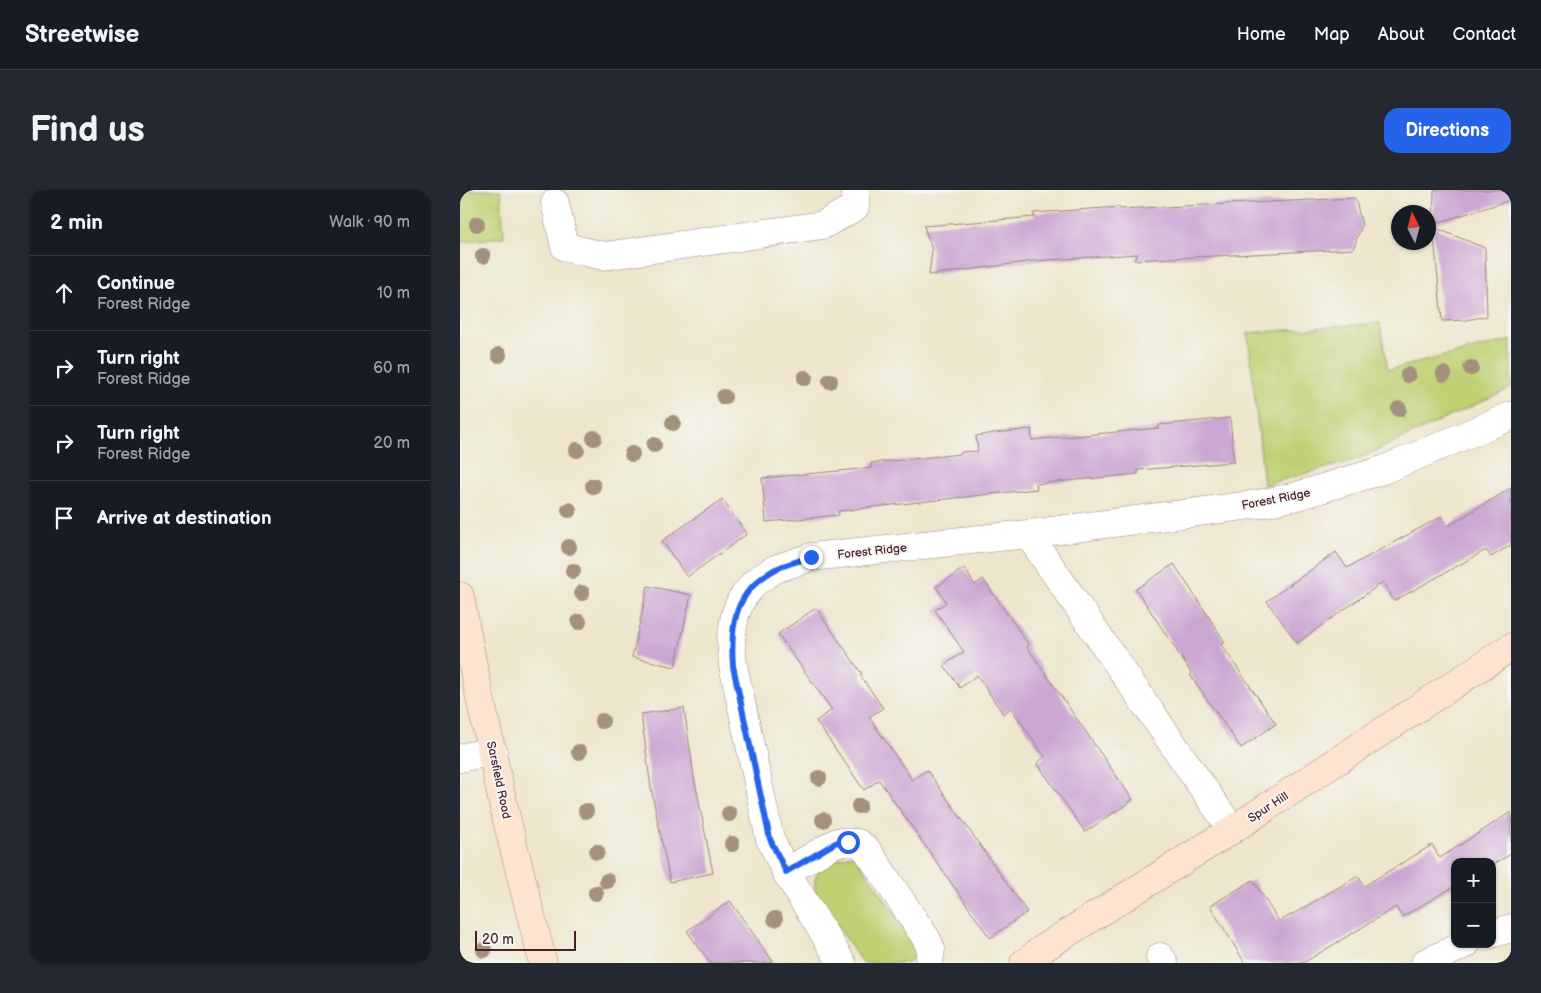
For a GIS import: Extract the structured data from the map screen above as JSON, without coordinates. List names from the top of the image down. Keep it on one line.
{"streets":{"street":["Forest Ridge","Sarsfield Road","Spur Hill"]},"scale_bar":"20 m","north":"top","page":{"header":"Streetwise","nav":["Home","Map","About","Contact"],"buttons":"Directions","title":"Find us","heading":["2 min","Walk · 90 m"],"list":[["Continue","Forest Ridge","10 m"],["Turn right","Forest Ridge","60 m"],["Turn right","Forest Ridge","20 m"],"Arrive at destination"],"map_buttons":["+","−"],"scale":"20 m"}}
